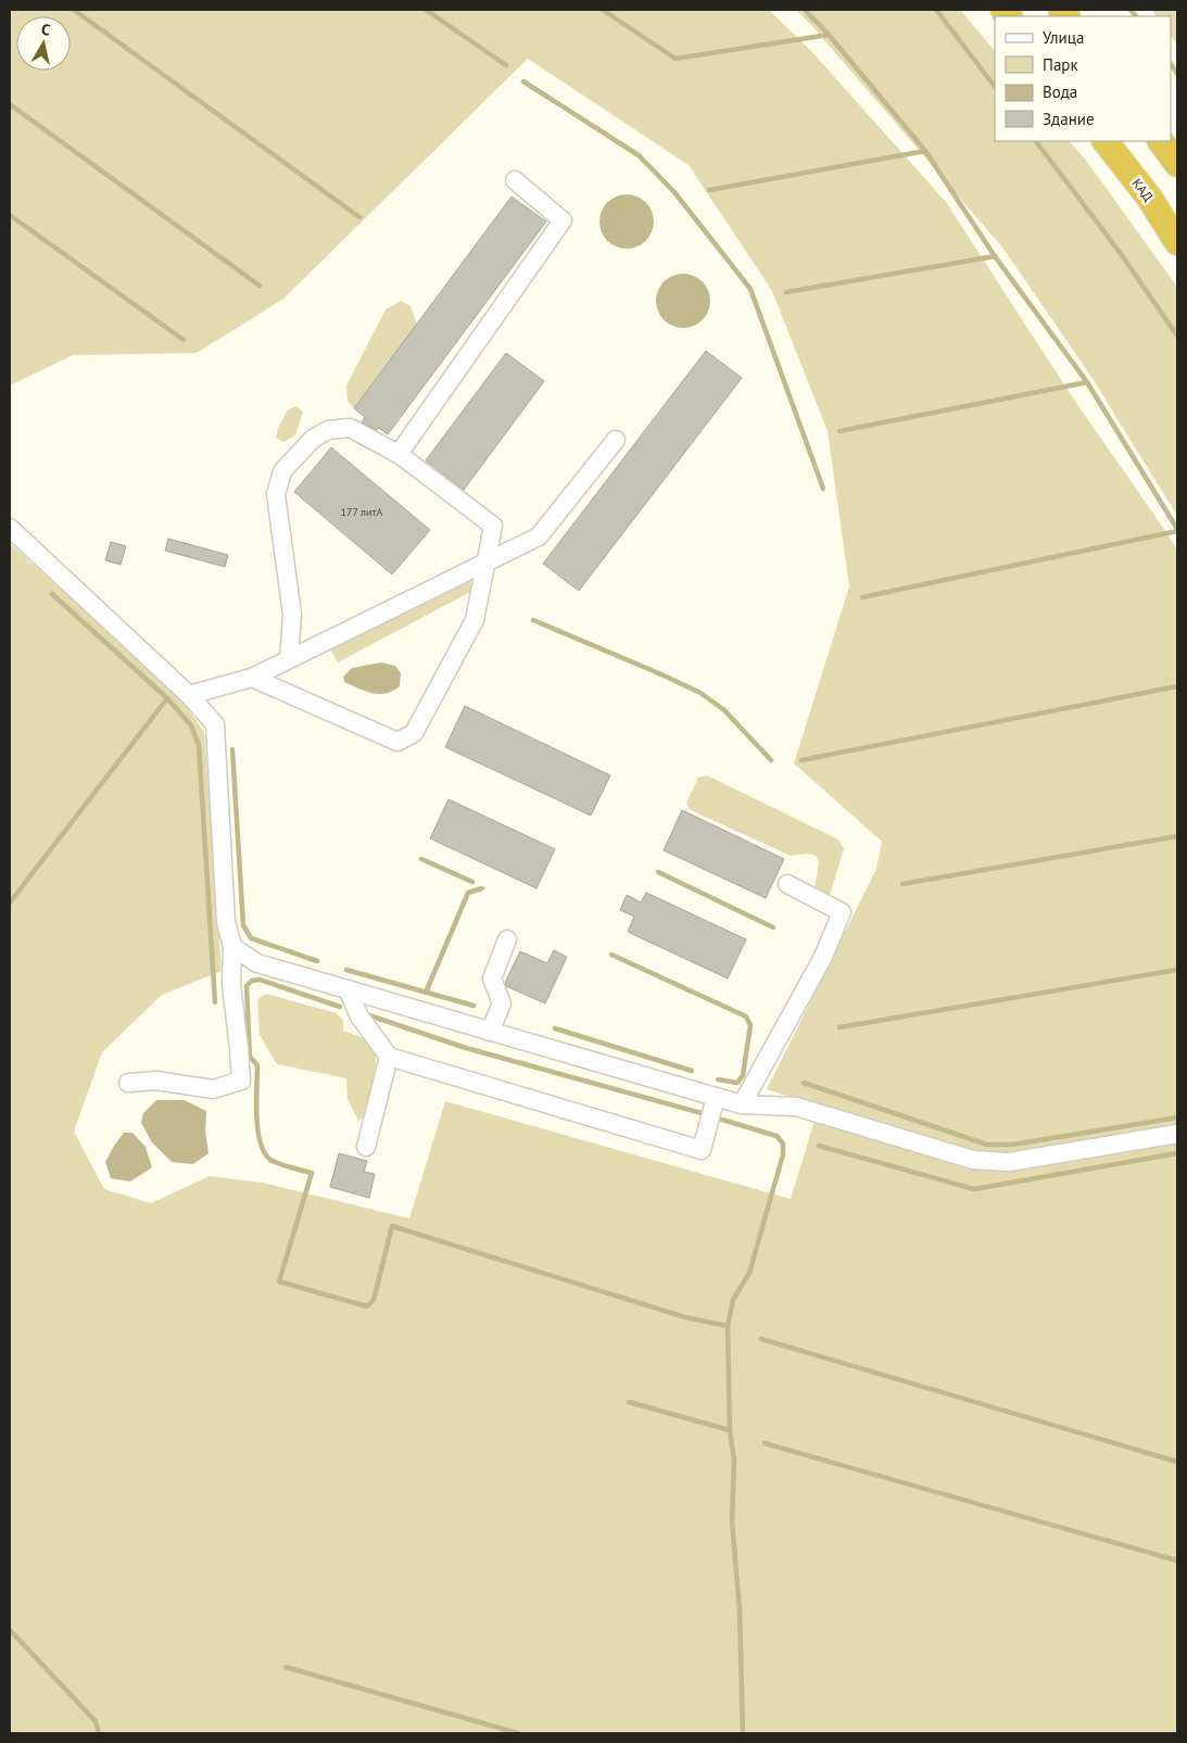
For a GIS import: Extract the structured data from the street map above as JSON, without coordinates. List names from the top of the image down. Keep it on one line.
{"streets":{"highway":["КАД"]},"house_numbers":["177 литА"],"legend":["Улица","Парк","Вода","Здание"],"north":"top"}
